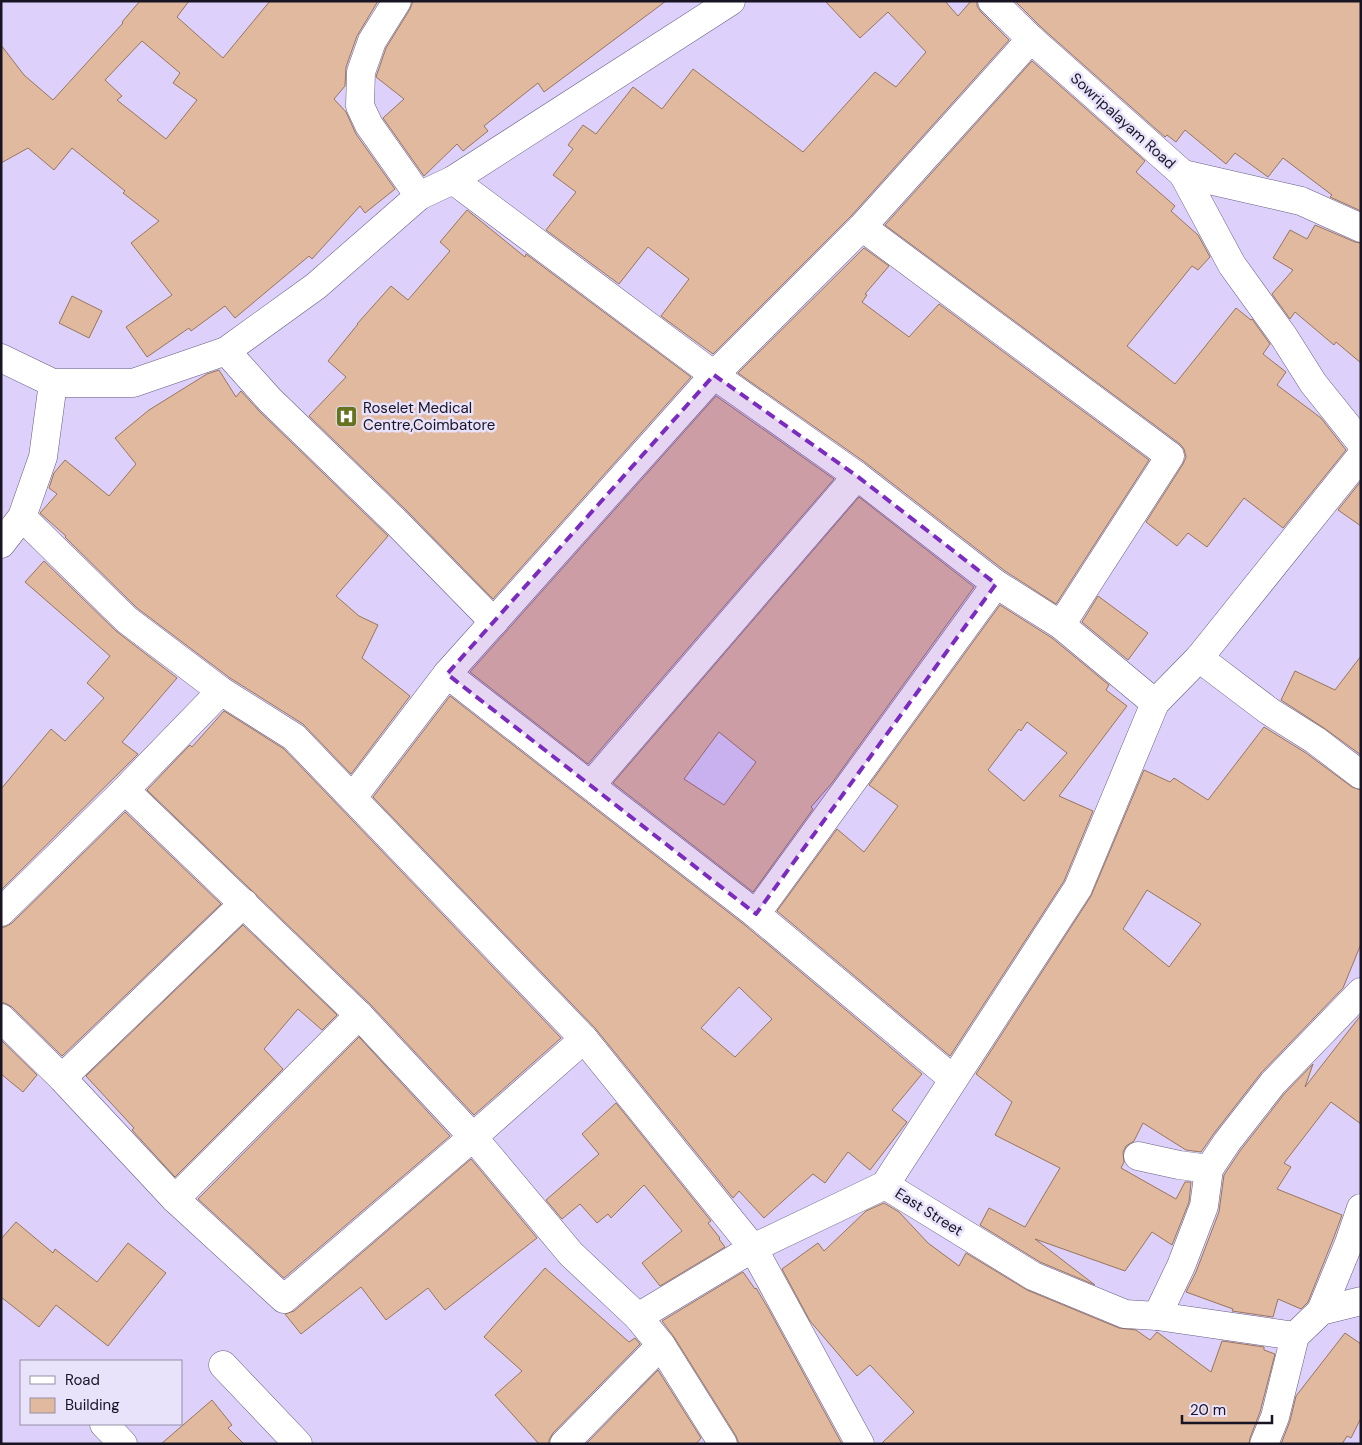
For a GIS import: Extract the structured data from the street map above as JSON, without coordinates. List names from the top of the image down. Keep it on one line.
{"streets":{"street":["Sowripalayam Road","East Street"]},"places":{"hospital":["Roselet Medical Centre,Coimbatore"]},"legend":["Road","Building"],"scale_bar":"20 m"}
